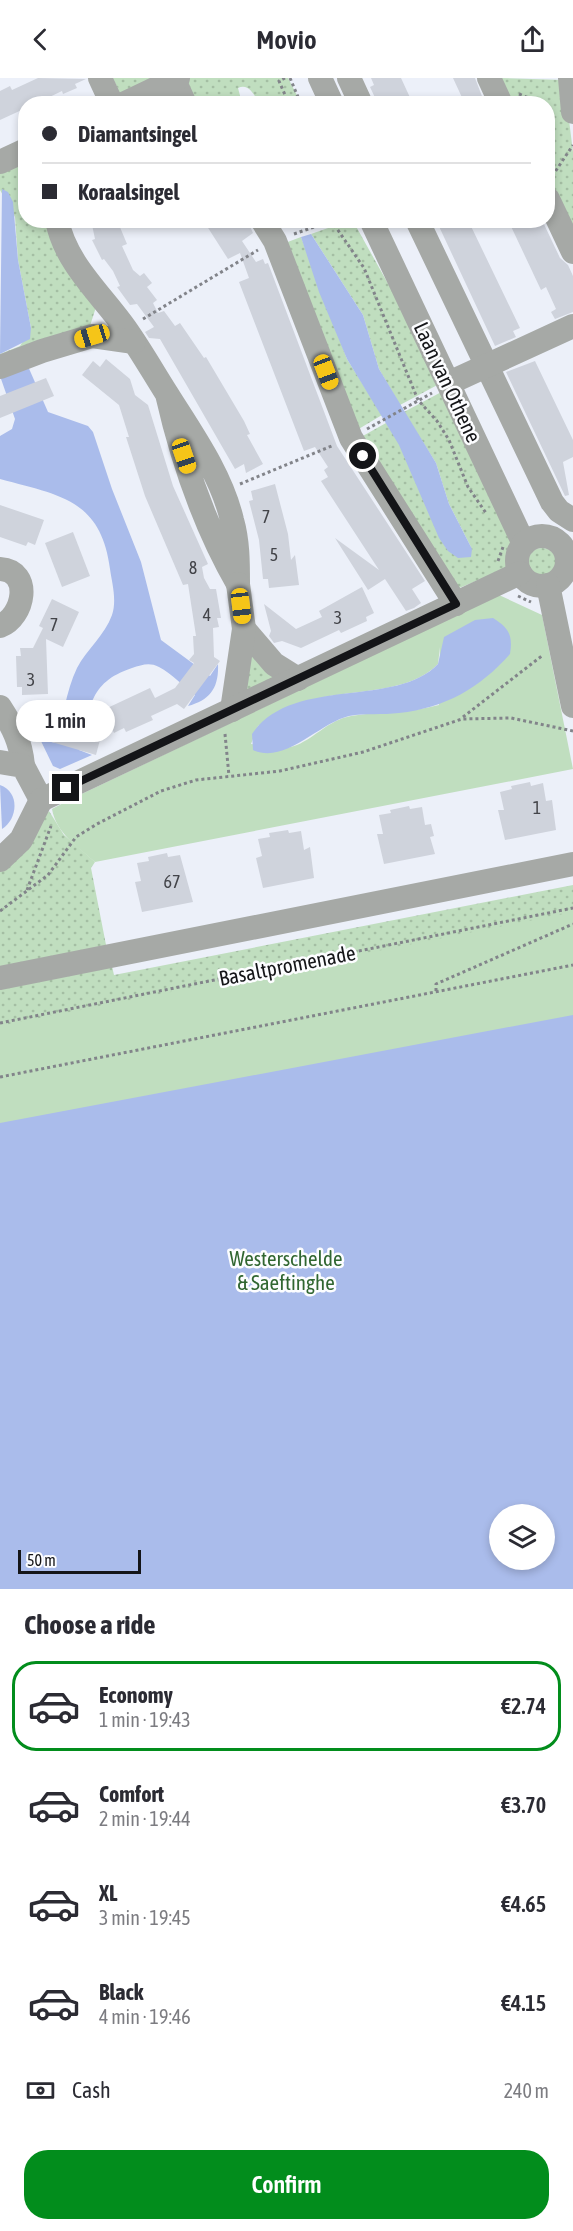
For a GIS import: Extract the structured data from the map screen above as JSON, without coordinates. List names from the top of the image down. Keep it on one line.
{"streets":{"street":["Laan van Othene","Basaltpromenade"]},"parks":["Westerschelde & Saeftinghe"],"house_numbers":["7","5","8","4","3","7","3","1","67"],"scale_bar":"50 m","page":{"header":"Movio","banner":["Diamantsingel","Koraalsingel"],"bubble":"1 min","scale":"50 m","heading":"Choose a ride","list":[{"name":"Economy","note":"1 min · 19:43","value":"€2.74"},{"name":"Comfort","note":"2 min · 19:44","value":"€3.70"},{"name":"XL","note":"3 min · 19:45","value":"€4.65"},{"name":"Black","note":"4 min · 19:46","value":"€4.15"}],"pay":["Cash","240 m"],"buttons":"Confirm"}}
